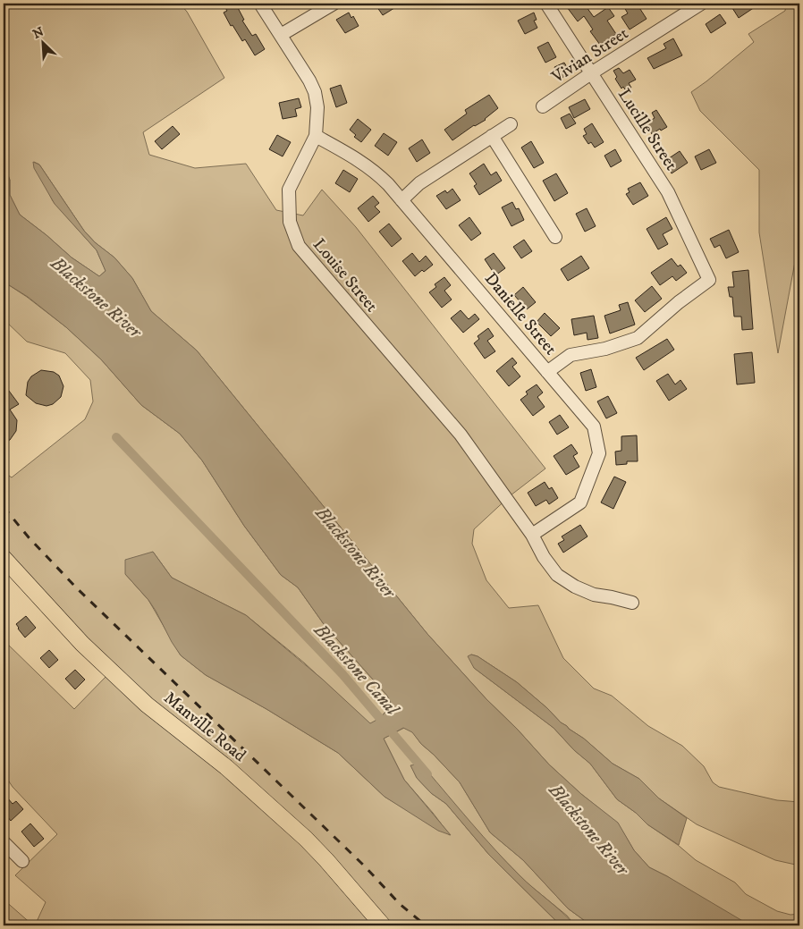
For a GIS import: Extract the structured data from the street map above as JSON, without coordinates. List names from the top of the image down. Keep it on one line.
{"streets":{"main road":["Manville Road"],"street":["Vivian Street","Lucille Street","Louise Street","Danielle Street"]},"crossings":[["Vivian Street","Lucille Street"],["Lucille Street","Danielle Street"],["Louise Street","Danielle Street"]],"water":["Blackstone River","Blackstone Canal"],"north":"top left"}
